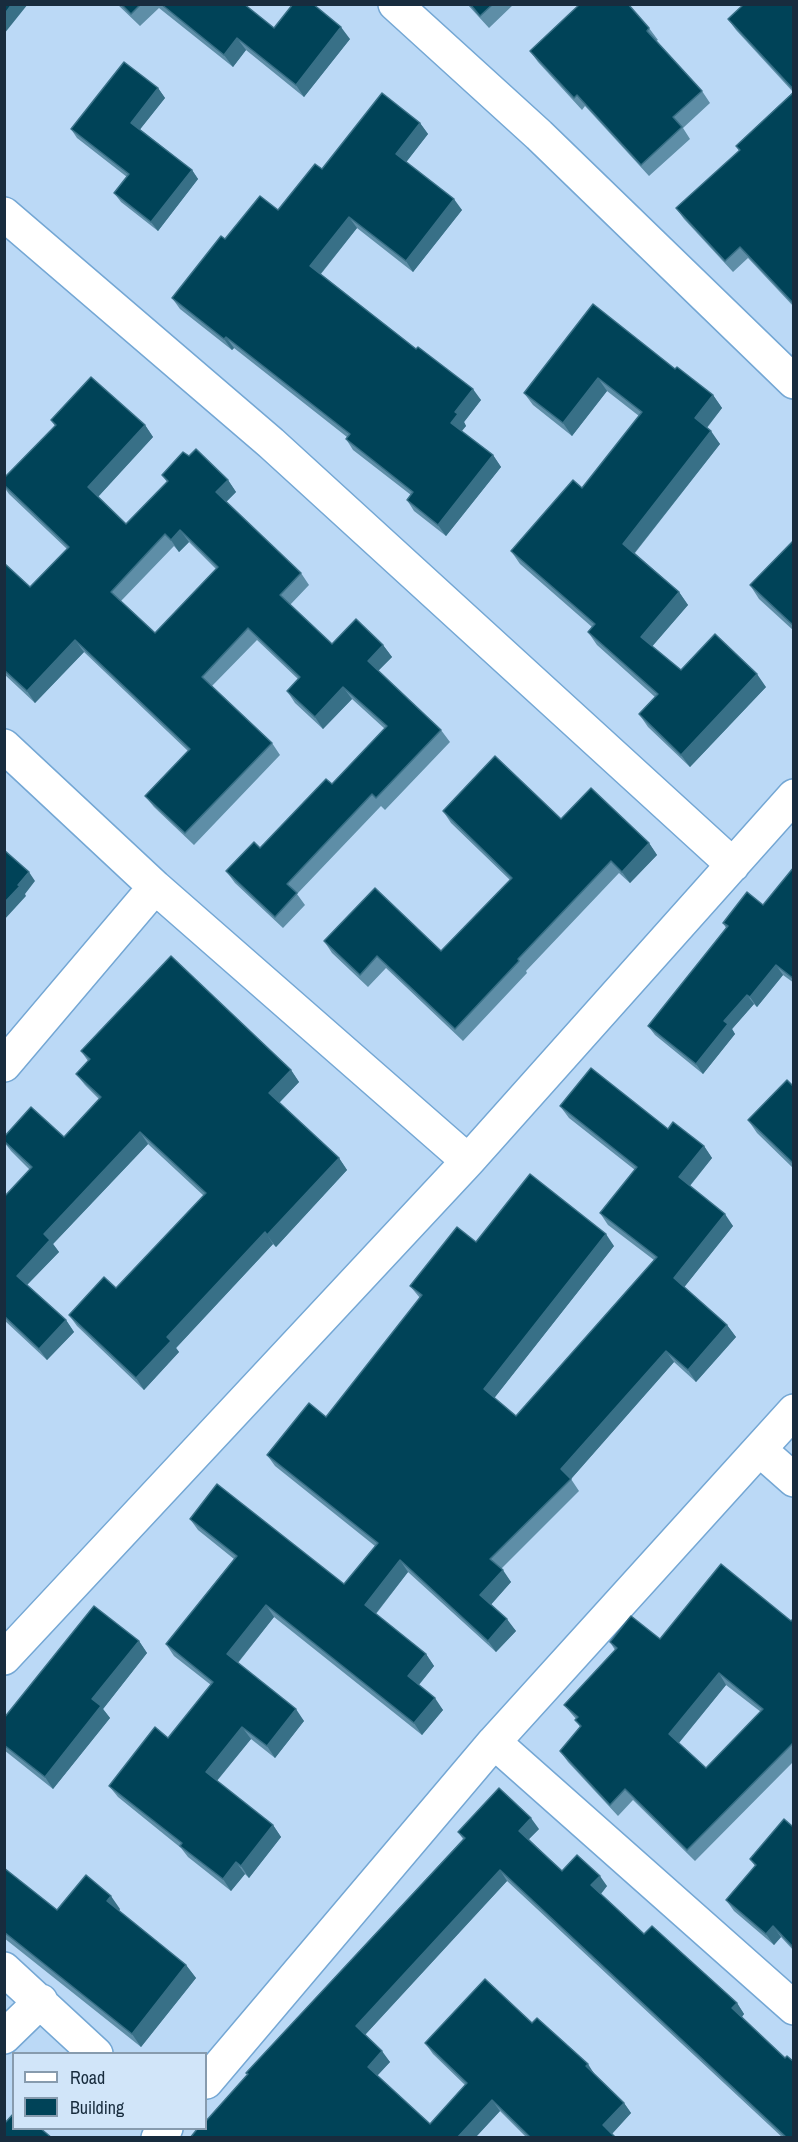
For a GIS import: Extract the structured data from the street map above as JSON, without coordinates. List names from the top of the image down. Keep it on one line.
{"legend":["Road","Building"]}
